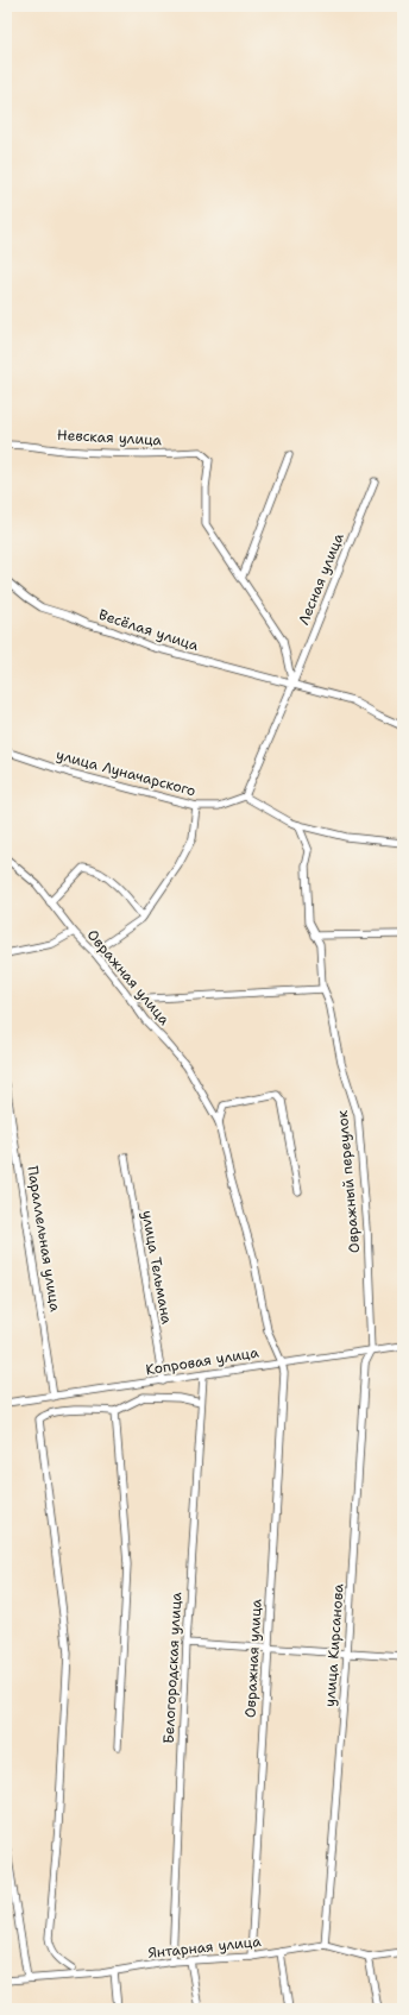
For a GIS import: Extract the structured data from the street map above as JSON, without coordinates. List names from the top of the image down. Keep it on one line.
{"streets":{"street":["Невская улица","Лесная улица","Весёлая улица","улица Луначарского","Овражная улица","Овражный переулок","Параллельная улица","улица Тельмана","Копровая улица","улица Кирсанова","Белогородская улица","Янтарная улица"]},"crossings":[["Лесная улица","Весёлая улица"],["Лесная улица","улица Луначарского"],["Овражная улица","Копровая улица"],["Овражная улица","Янтарная улица"],["Овражный переулок","Копровая улица"],["Овражный переулок","улица Кирсанова"],["Параллельная улица","Копровая улица"],["улица Тельмана","Копровая улица"],["Копровая улица","улица Кирсанова"],["Копровая улица","Белогородская улица"],["улица Кирсанова","Янтарная улица"],["Белогородская улица","Янтарная улица"]]}
